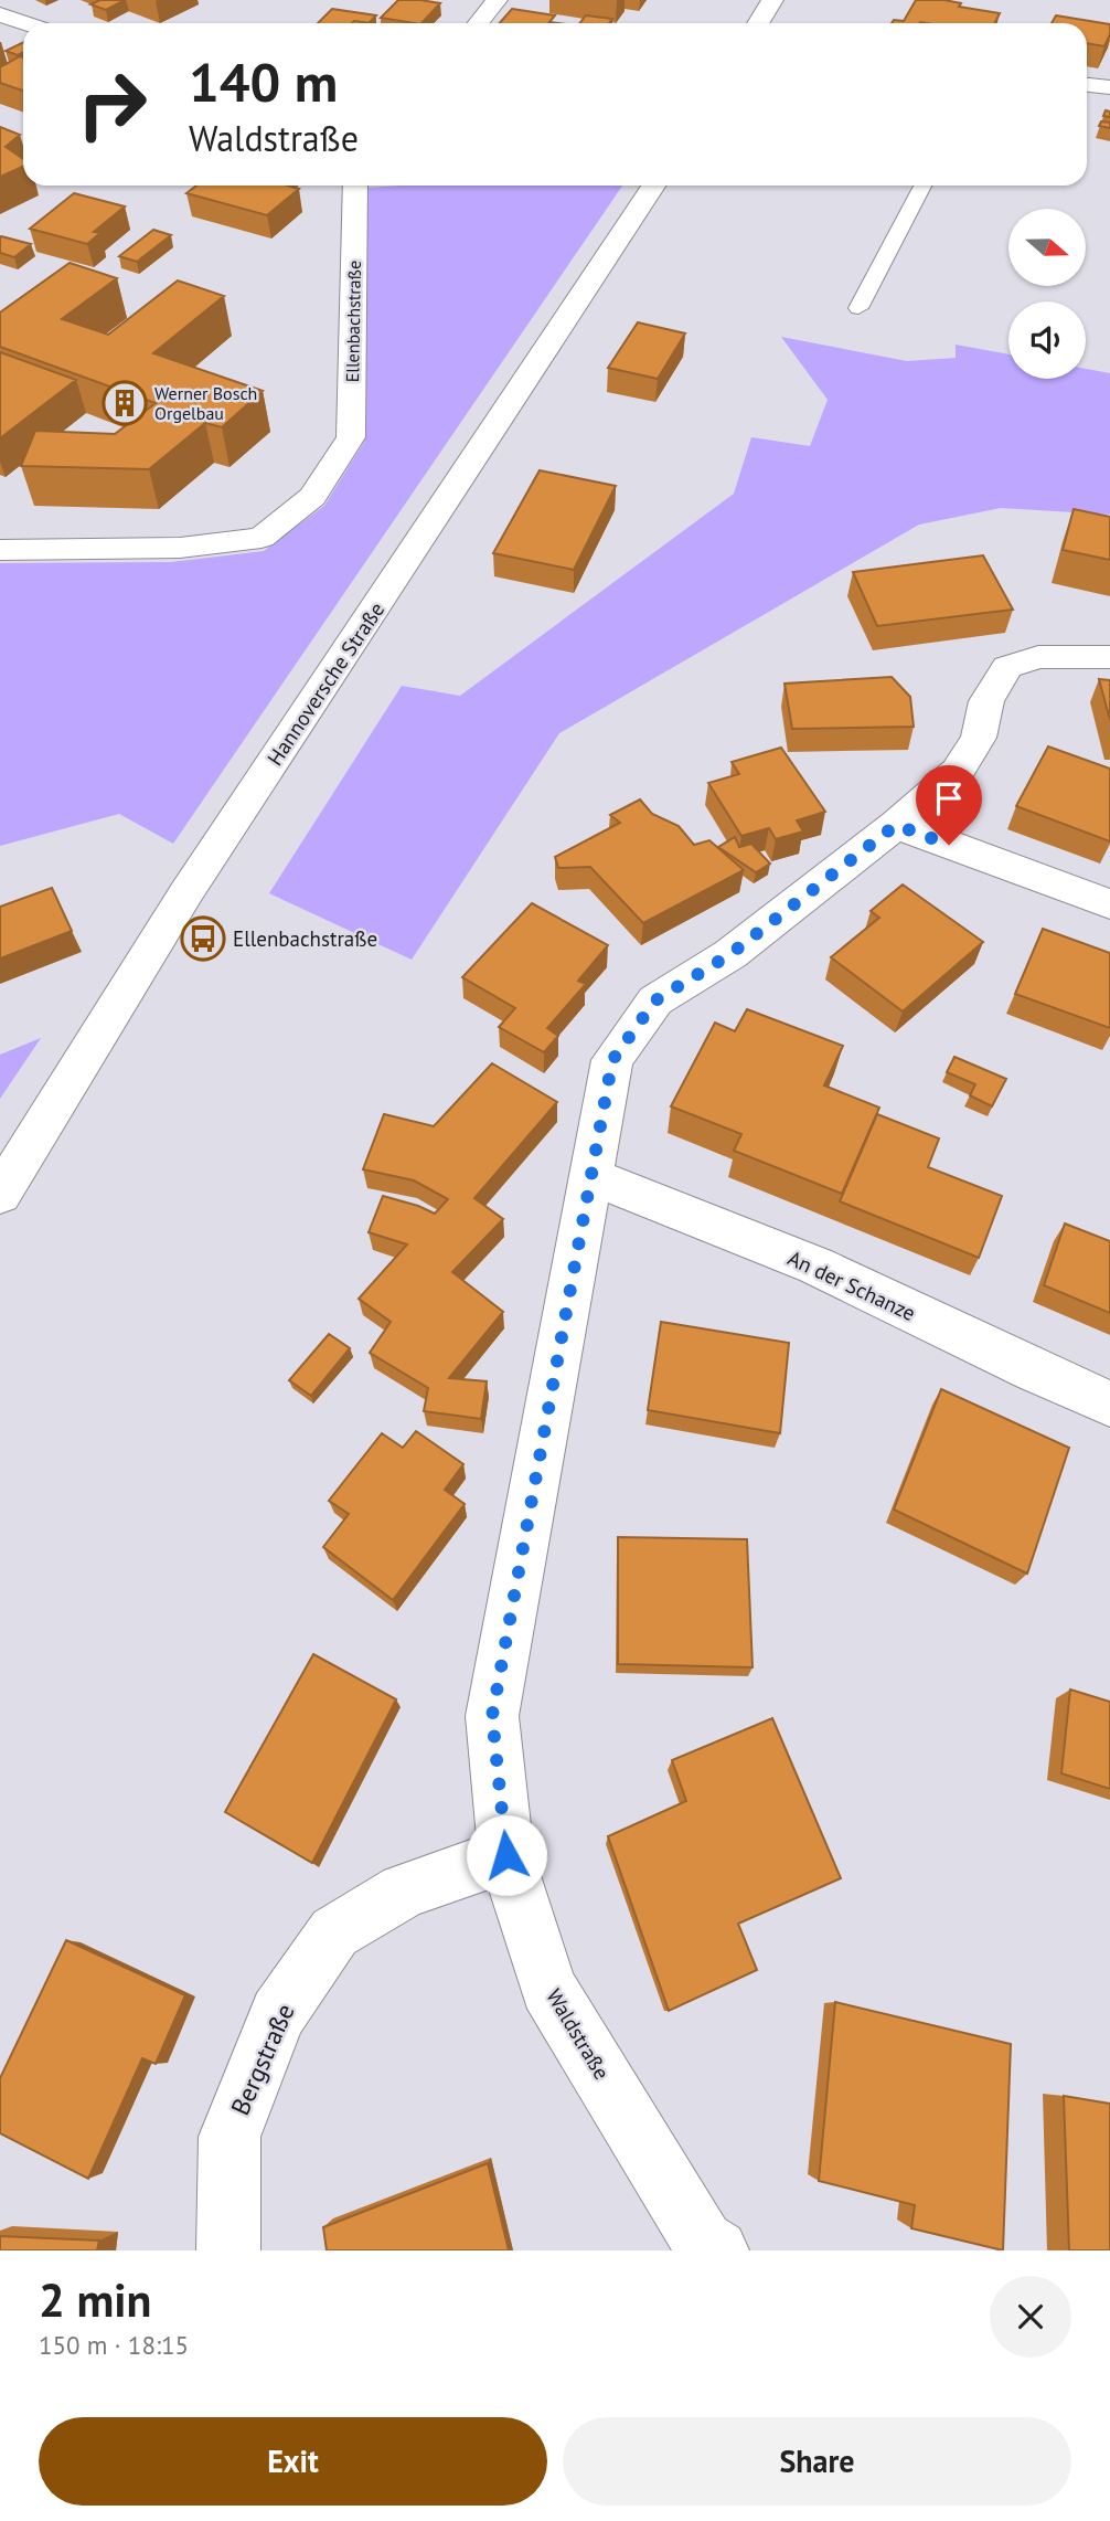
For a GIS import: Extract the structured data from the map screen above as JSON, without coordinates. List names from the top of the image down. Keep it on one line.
{"streets":{"street":["Ellenbachstraße","Hannoversche Straße","An der Schanze","Waldstraße","Bergstraße"]},"crossings":[["An der Schanze","Waldstraße"],["Waldstraße","Bergstraße"]],"places":{"building":["Werner Bosch Orgelbau"],"bus stop":["Ellenbachstraße"]},"north":"right","page":{"turn":["140 m","Waldstraße"],"heading":["2 min","150 m · 18:15"],"buttons":["Exit","Share"]}}
